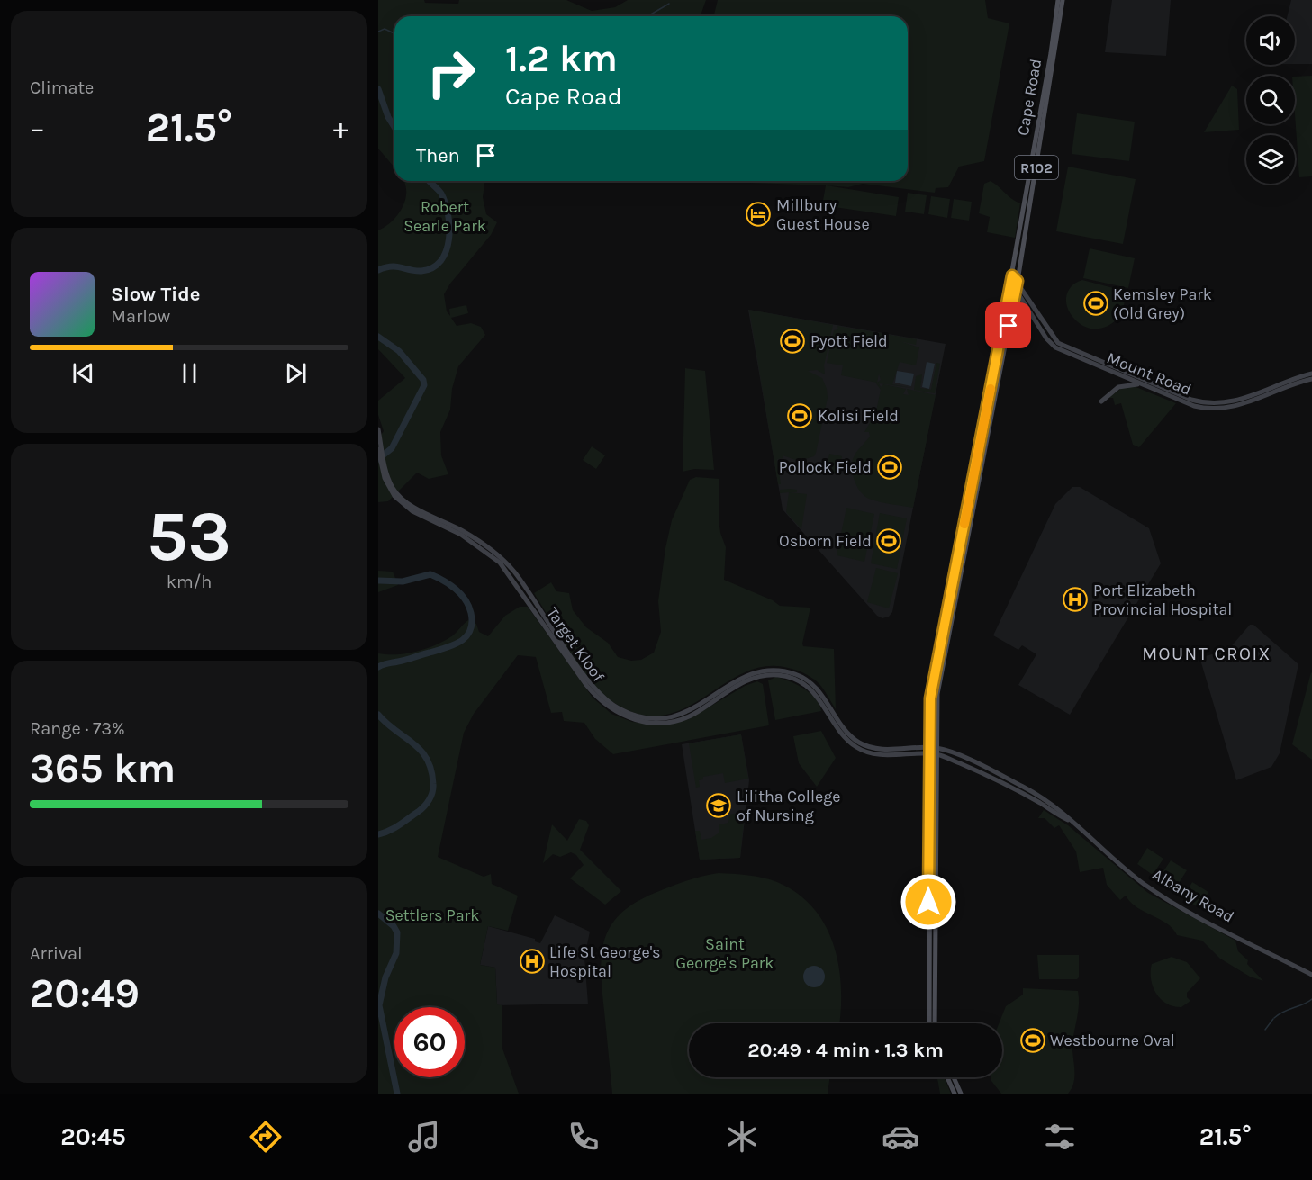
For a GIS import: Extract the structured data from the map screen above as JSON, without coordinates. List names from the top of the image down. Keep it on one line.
{"streets":{"main road":["Cape Road","R102","Mount Road","Target Kloof","Albany Road"]},"crossings":[["Cape Road","Mount Road"],["Cape Road","Albany Road"],["Target Kloof","Albany Road"]],"districts":["MOUNT CROIX"],"parks":["Robert Searle Park","Settlers Park","Saint George's Park"],"places":{"hotel":["Millbury Guest House"],"sports":["Kemsley Park (Old Grey)","Pyott Field","Kolisi Field","Pollock Field","Osborn Field","Westbourne Oval"],"hospital":["Port Elizabeth Provincial Hospital","Life St George's Hospital"],"school or university":["Lilitha College of Nursing"]},"page":{"tile":["Climate",["53","km/h"],["Range · 73%","365 km"],["Arrival","20:49"]],"turn":["1.2 km","Cape Road"],"heat":["−","21.5°","+"],"then":"Then","song":["Slow Tide","Marlow"],"limit":"60","trip":"20:49 · 4 min · 1.3 km","tabs":["20:45","21.5°"]}}
